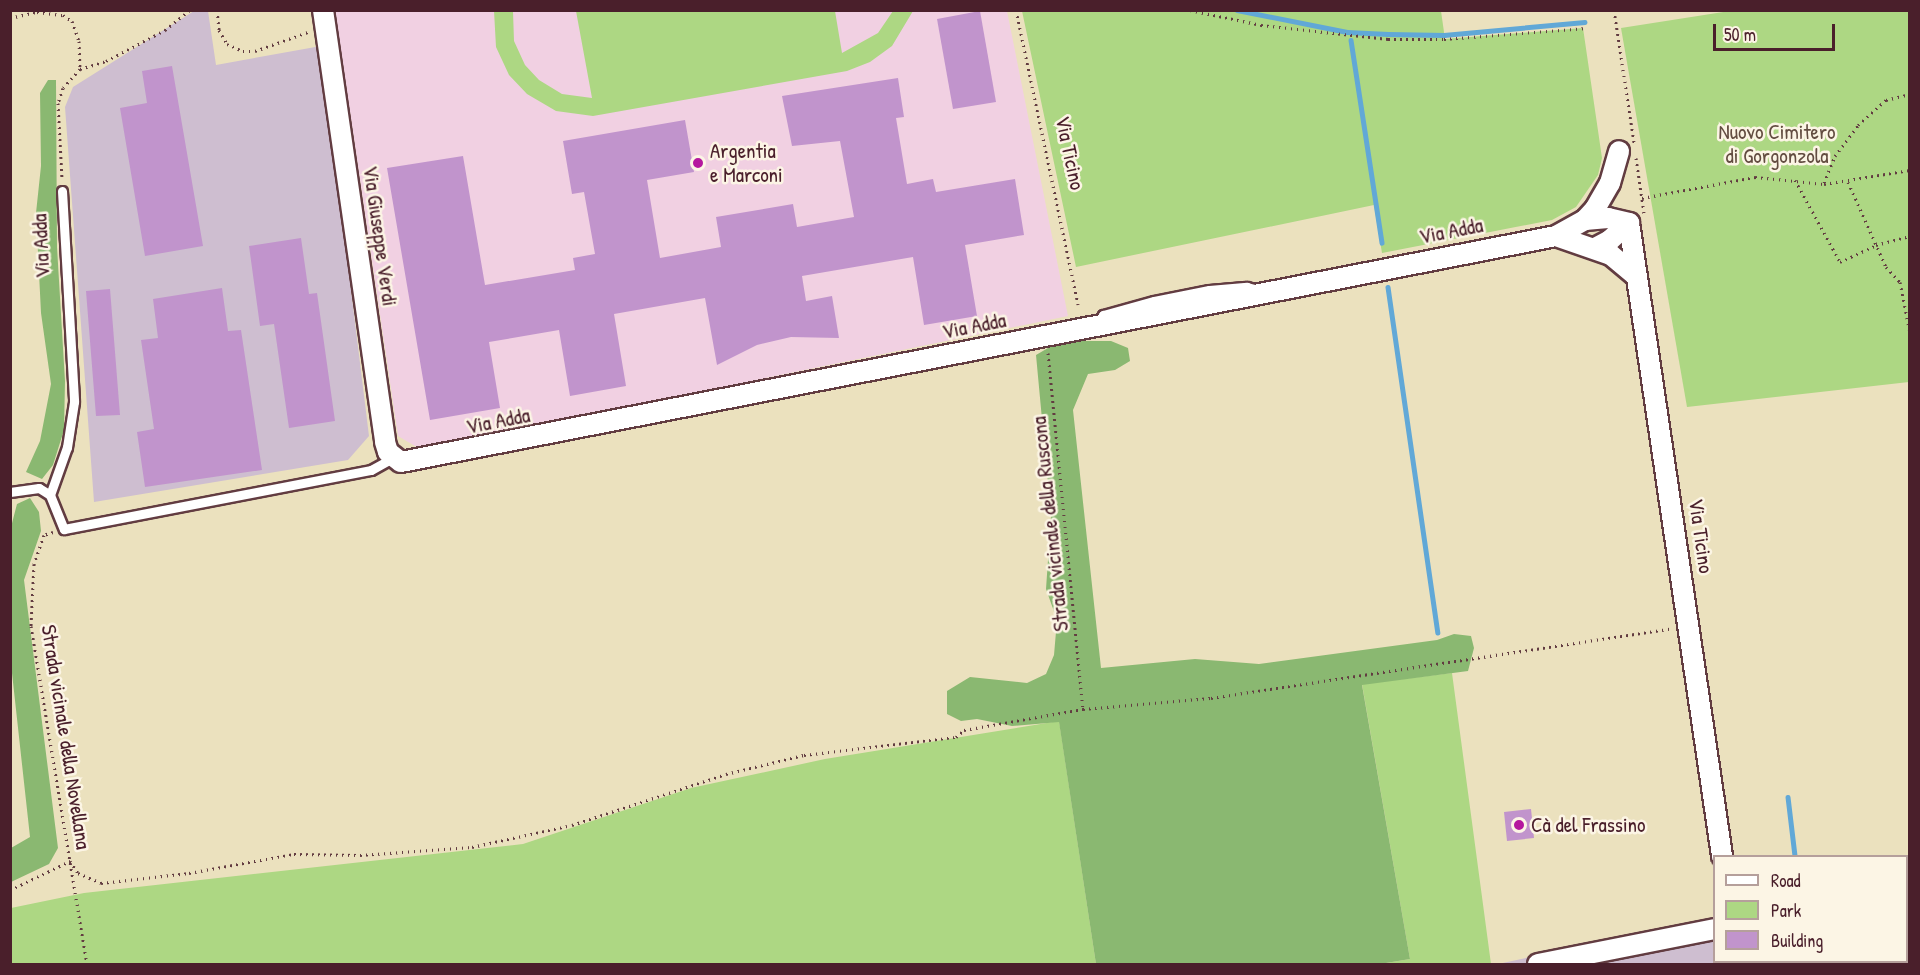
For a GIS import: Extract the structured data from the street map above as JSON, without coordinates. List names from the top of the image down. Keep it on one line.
{"streets":{"street":["Via Ticino","Via Adda","Via Giuseppe Verdi"],"path":["Strada vicinale della Ruscona","Strada vicinale della Novellana"]},"crossings":[["Via Ticino","Via Adda"],["Via Adda","Via Giuseppe Verdi"],["Via Adda","Strada vicinale della Ruscona"],["Via Adda","Strada vicinale della Novellana"]],"parks":["Nuovo Cimitero di Gorgonzola"],"places":["Argentia e Marconi","Cà del Frassino"],"legend":["Road","Park","Building"],"scale_bar":"50 m"}
